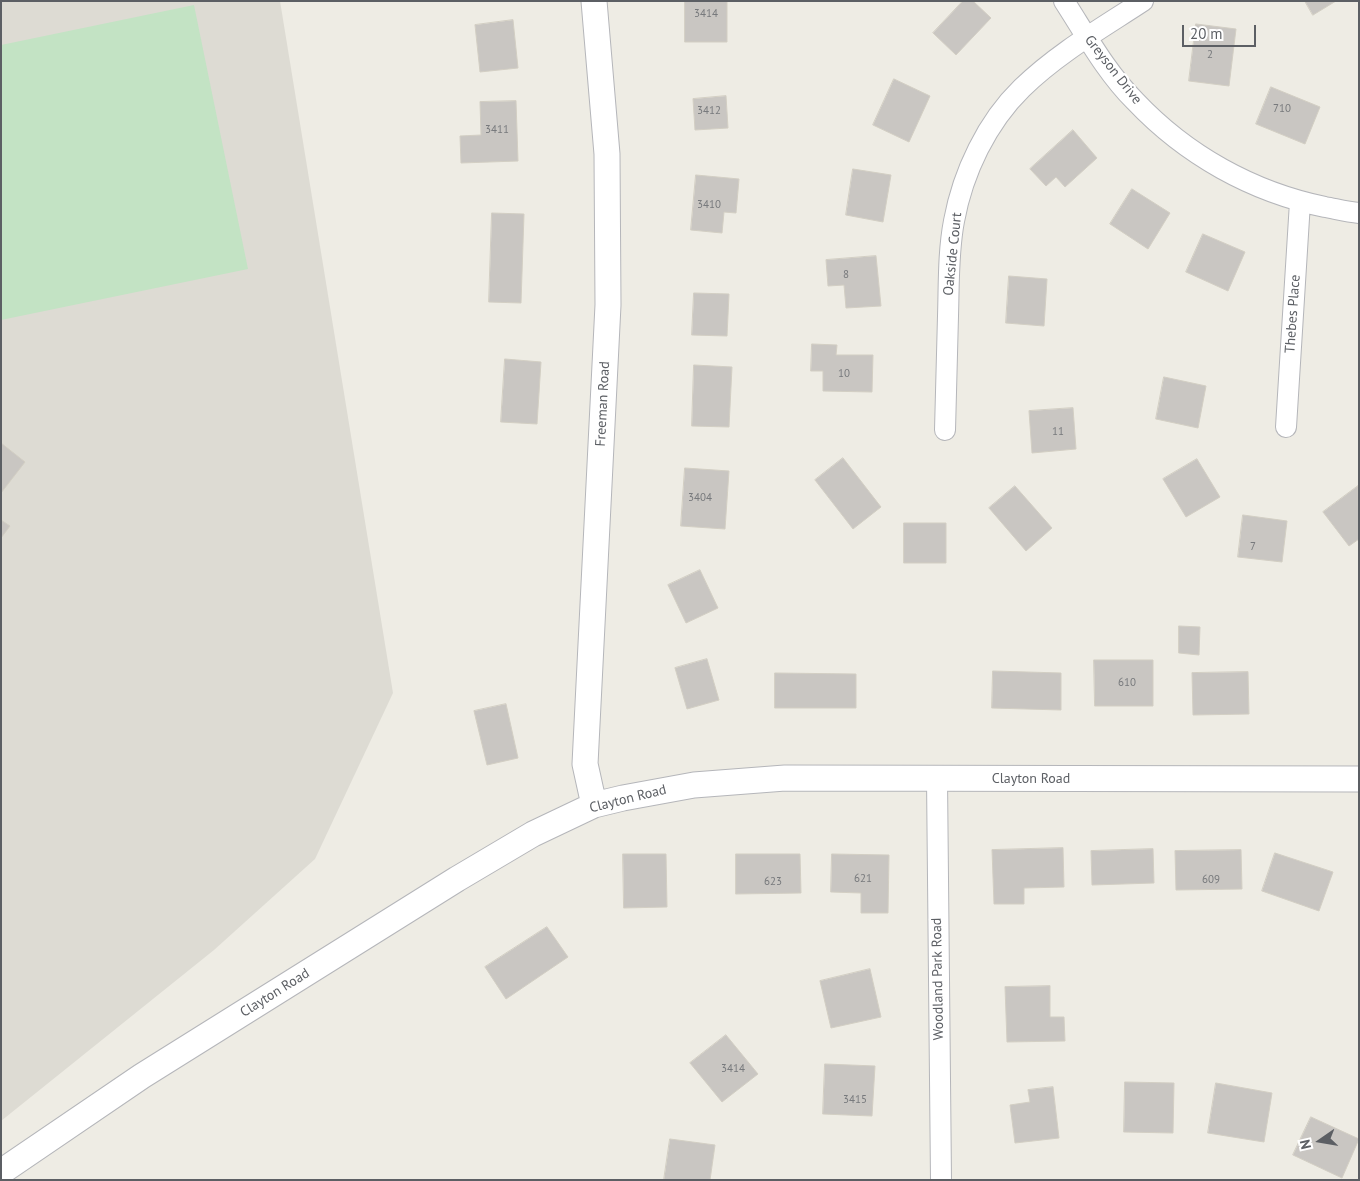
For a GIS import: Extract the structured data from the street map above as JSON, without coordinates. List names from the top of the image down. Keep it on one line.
{"streets":{"street":["Greyson Drive","Oakside Court","Thebes Place","Freeman Road","Clayton Road","Woodland Park Road"]},"crossings":[["Greyson Drive","Oakside Court"],["Greyson Drive","Thebes Place"],["Freeman Road","Clayton Road"],["Clayton Road","Woodland Park Road"]],"house_numbers":["3414","2","710","3412","3411","3410","8","10","11","3404","7","610","621","609","623","3414","3415"],"scale_bar":"20 m","north":"left"}
